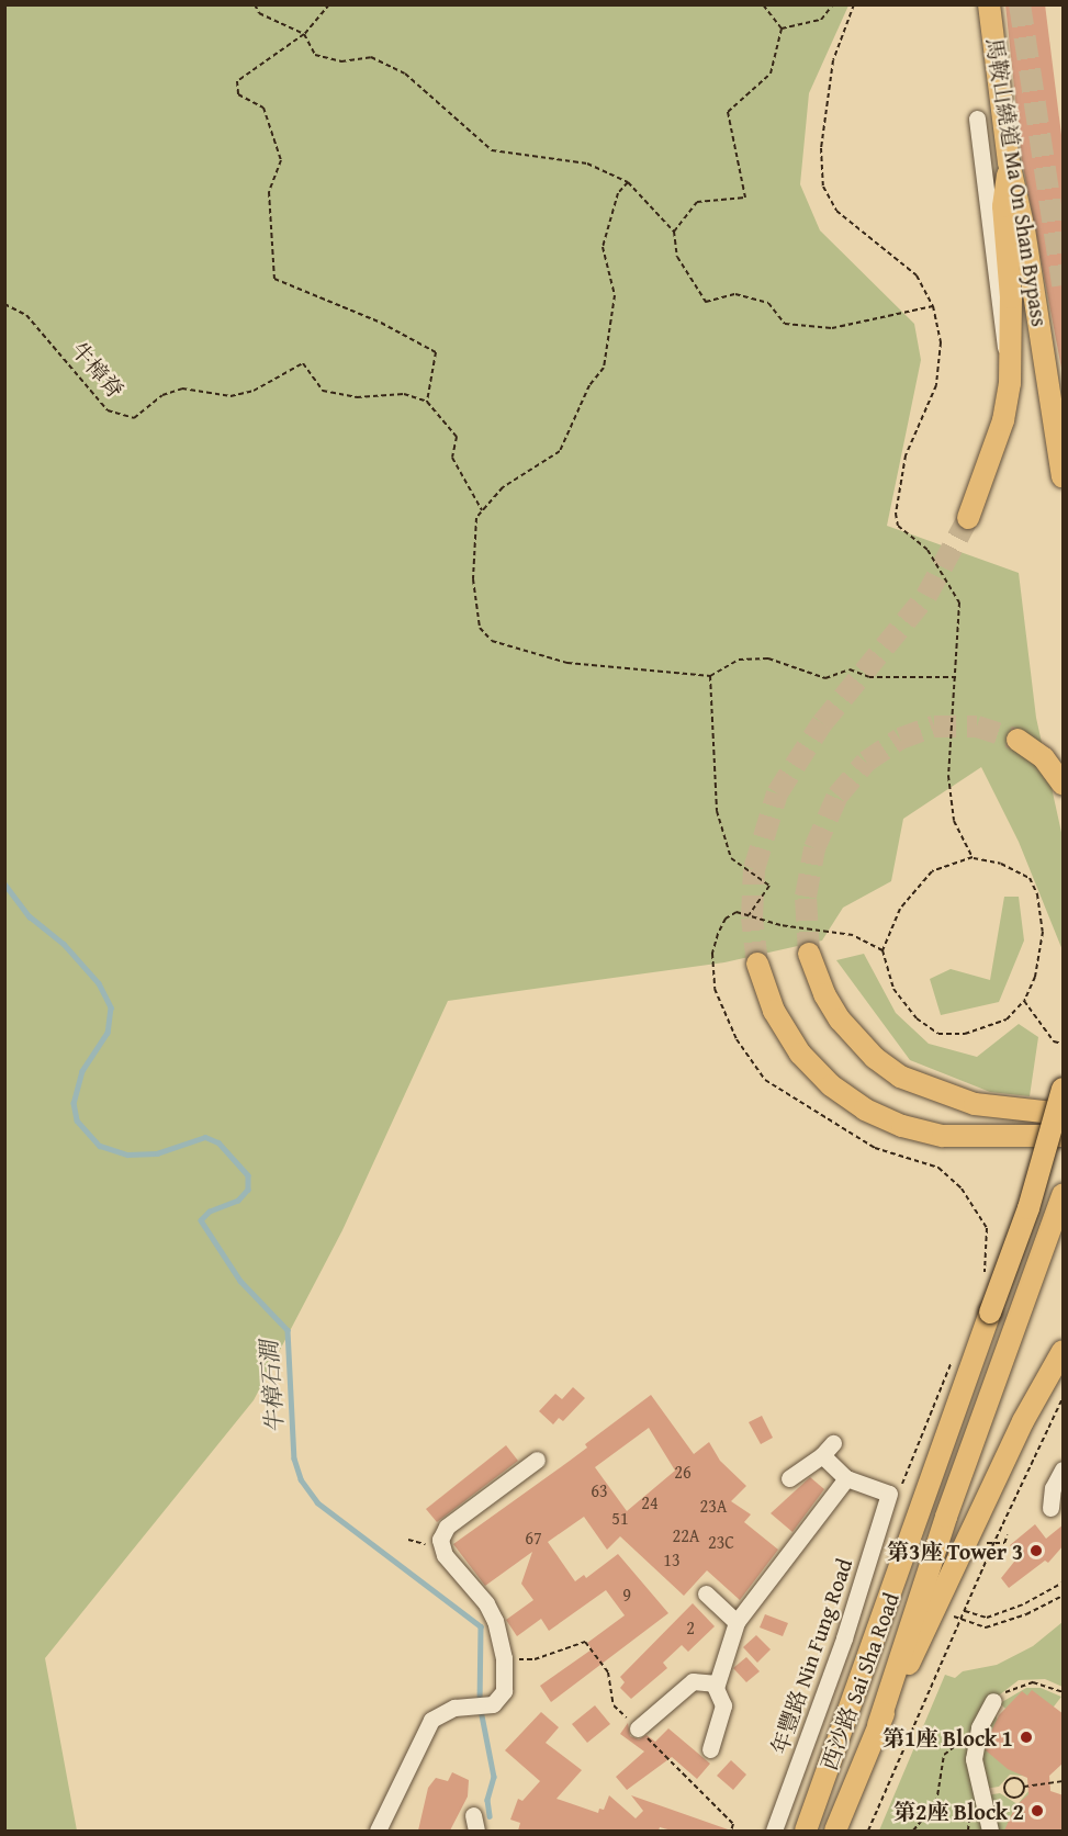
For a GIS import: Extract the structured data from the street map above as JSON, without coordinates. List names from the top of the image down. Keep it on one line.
{"streets":{"main road":["馬鞍山繞道 Ma On Shan Bypass","西沙路 Sai Sha Road"],"street":["年豐路 Nin Fung Road"],"path":["牛樟脊"]},"water":["牛樟石澗"],"places":["第3座 Tower 3","第1座 Block 1","第2座 Block 2"],"house_numbers":["26","63","24","23A","51","22A","67","23C","13","9","2"]}
